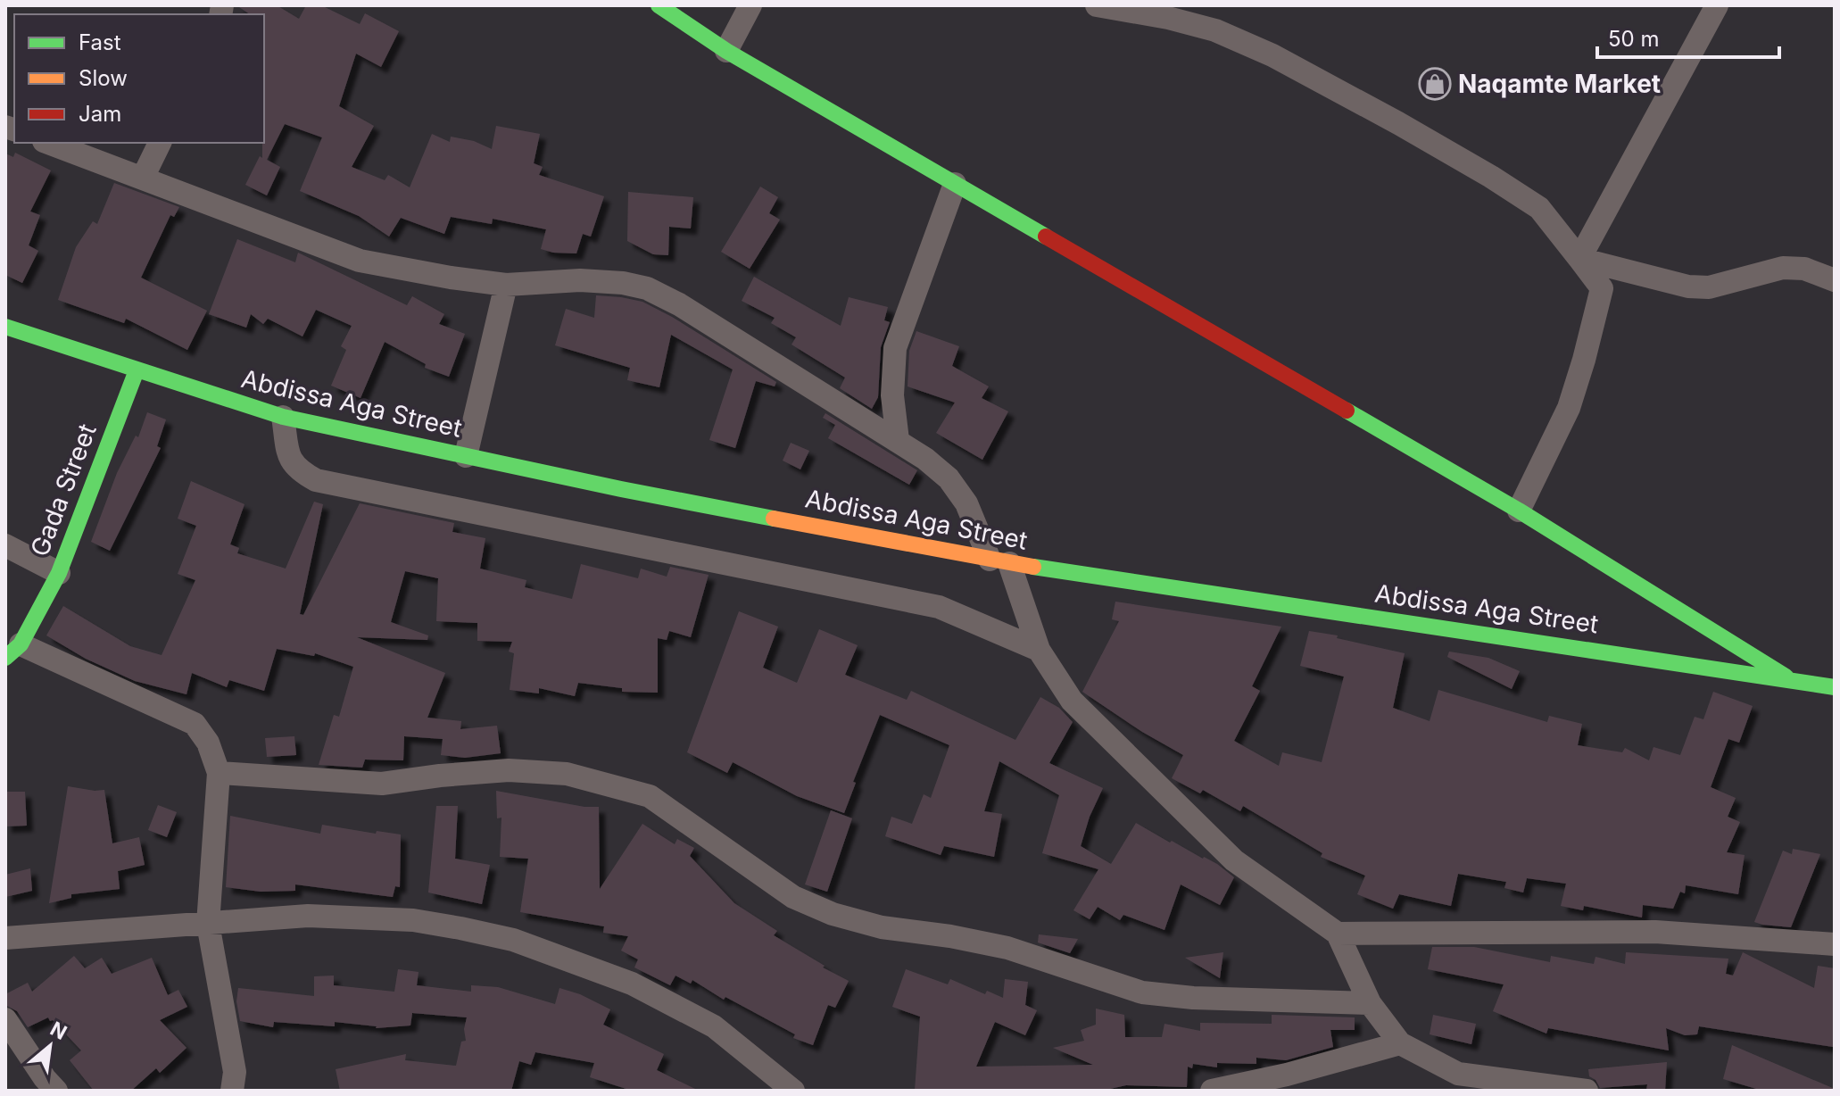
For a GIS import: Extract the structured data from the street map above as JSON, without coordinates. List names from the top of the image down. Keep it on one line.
{"streets":{"main road":["Abdissa Aga Street","Gada Street"]},"crossings":[["Abdissa Aga Street","Gada Street"]],"places":{"shop":["Naqamte Market"]},"legend":["Fast","Slow","Jam"],"scale_bar":"50 m","north":"top right"}
